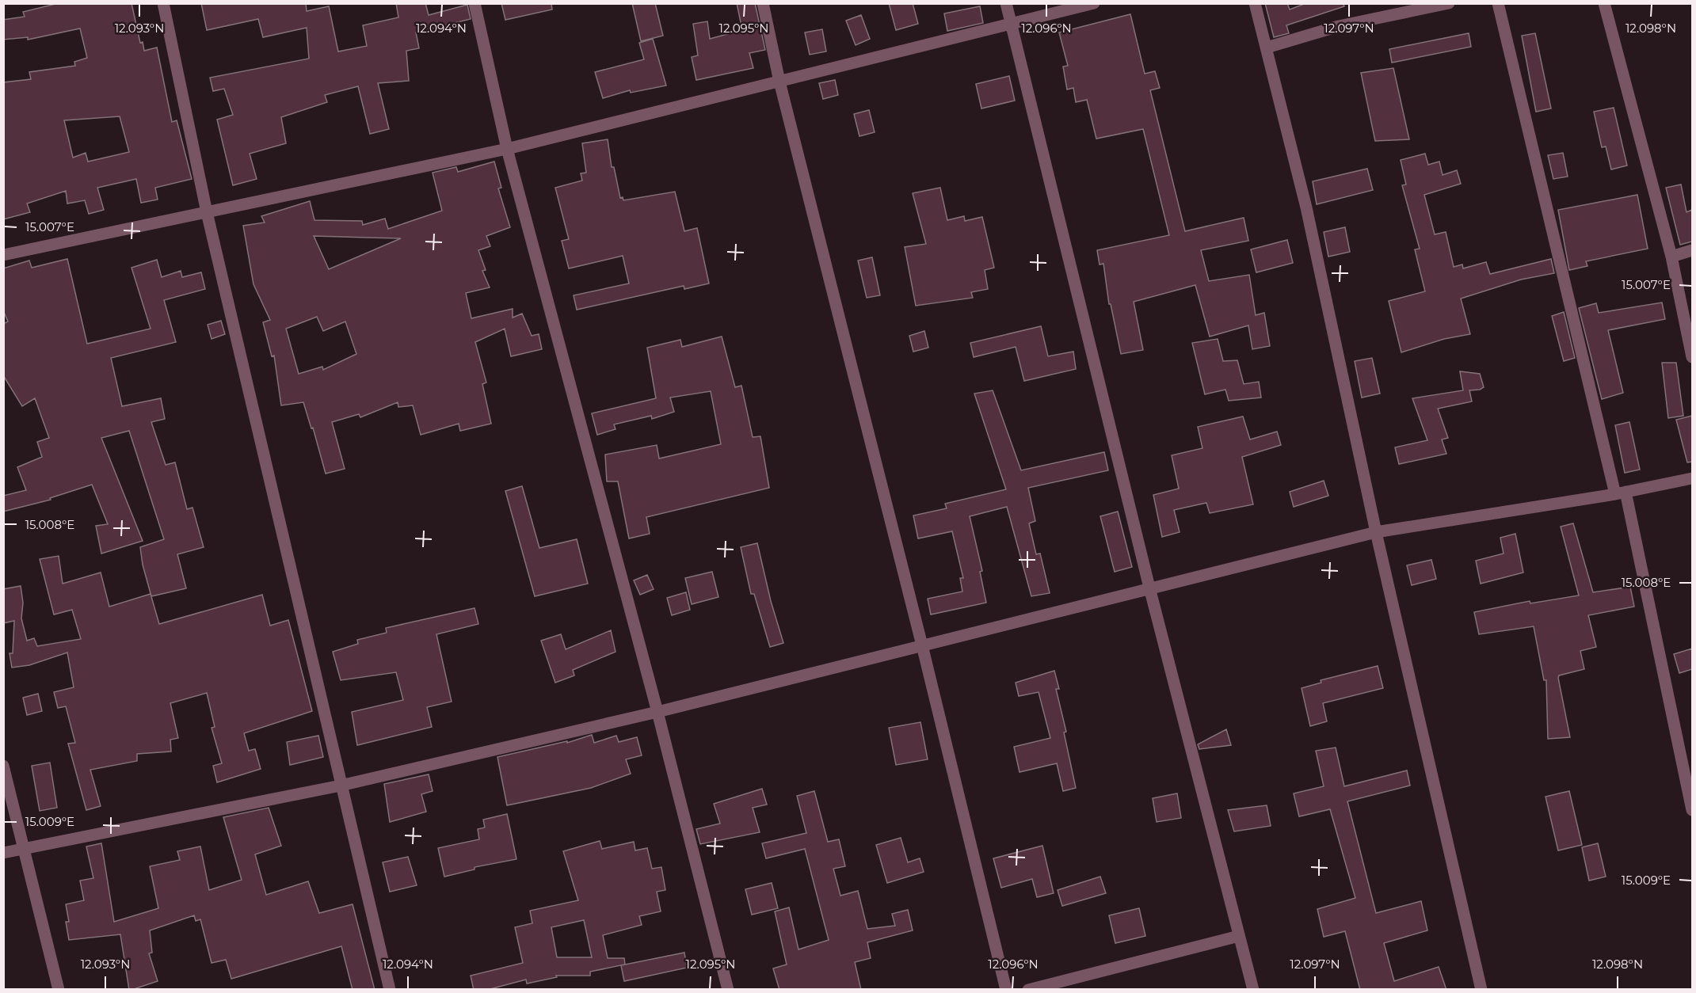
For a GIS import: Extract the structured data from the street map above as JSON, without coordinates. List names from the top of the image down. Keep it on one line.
{"coordinates":["12.093°N","12.094°N","12.095°N","12.096°N","12.097°N","12.098°N","15.007°E","15.008°E","15.009°E"]}
